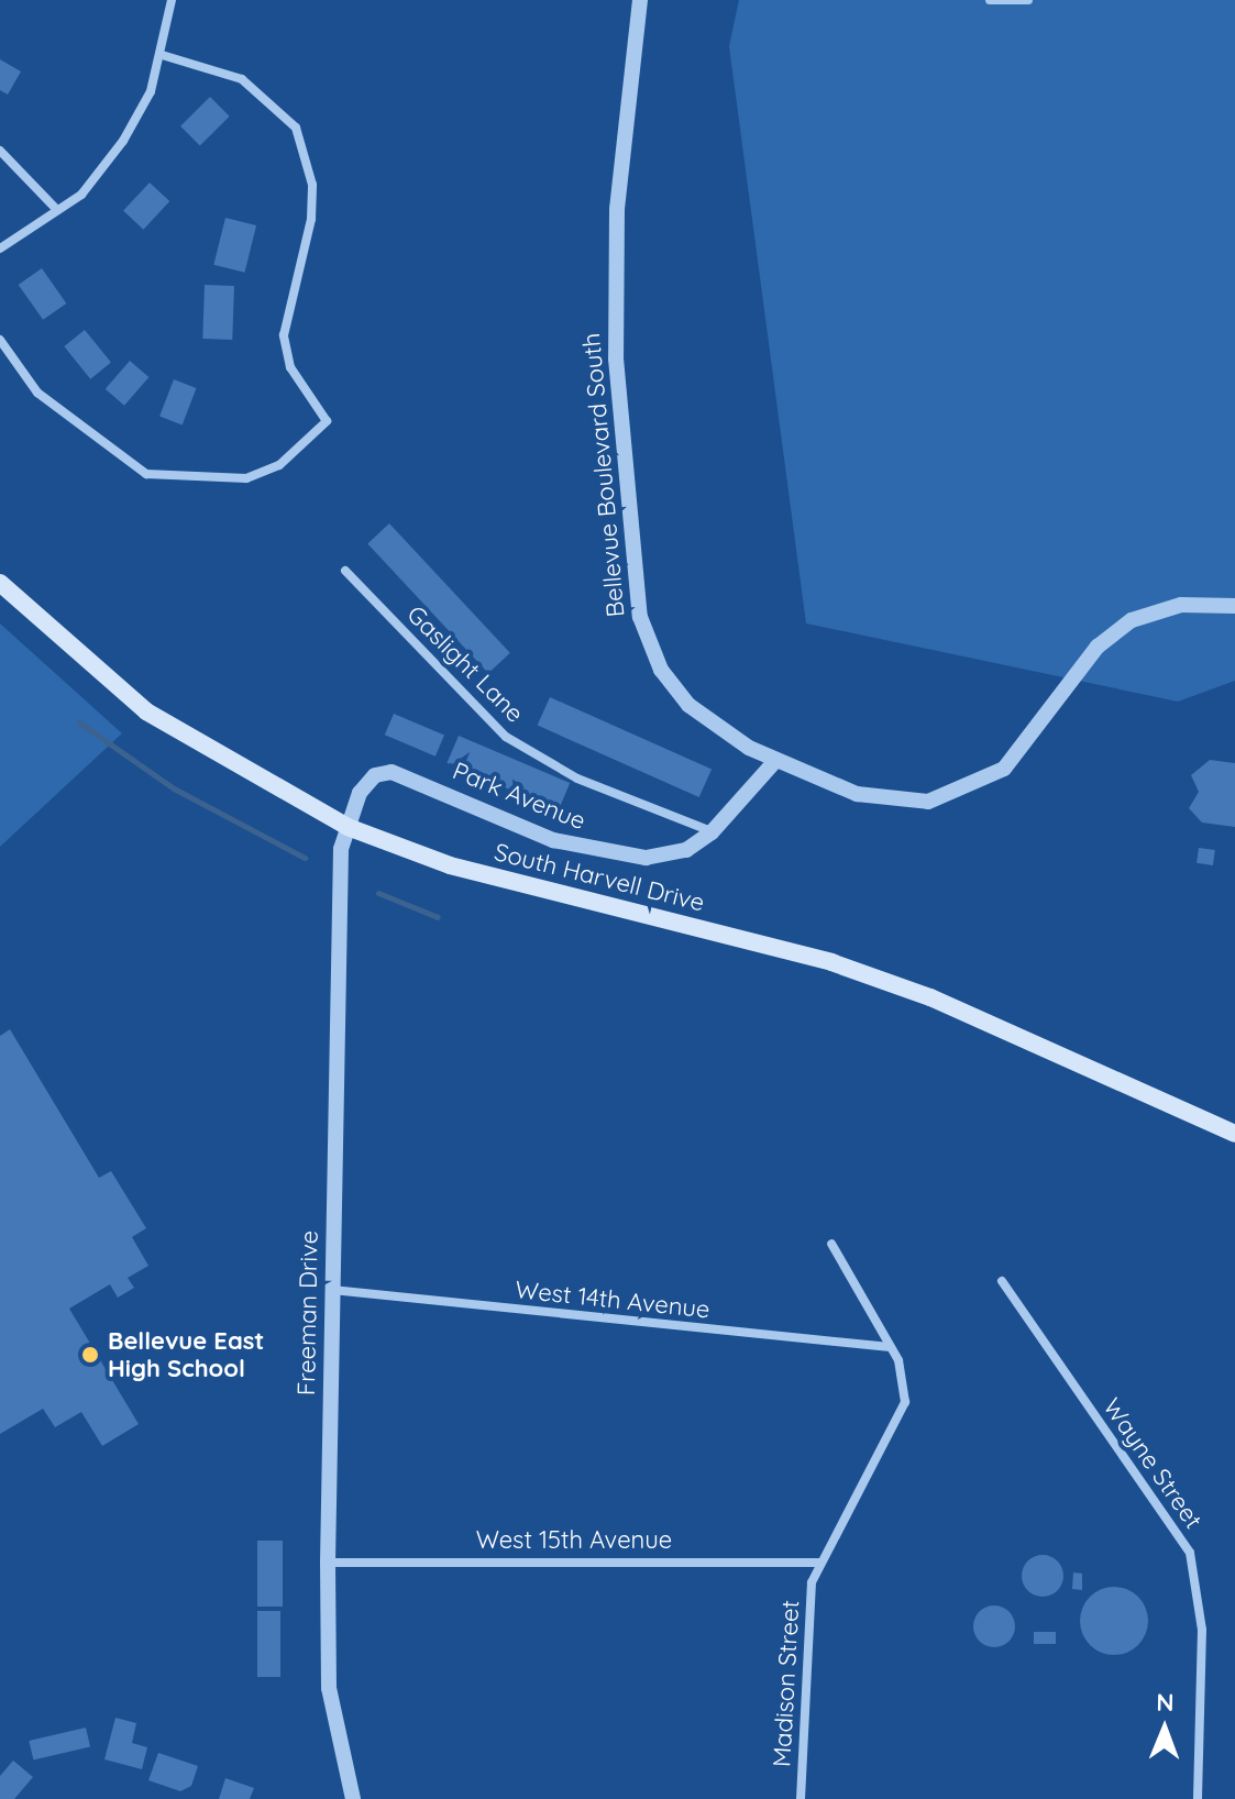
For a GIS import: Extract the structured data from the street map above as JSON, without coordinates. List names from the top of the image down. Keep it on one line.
{"streets":{"main road":["South Harvell Drive"],"street":["Bellevue Boulevard South","Gaslight Lane","Park Avenue","West 14th Avenue","Freeman Drive","Wayne Street","West 15th Avenue","Madison Street"]},"crossings":[["Bellevue Boulevard South","Park Avenue"],["Gaslight Lane","Park Avenue"],["Park Avenue","South Harvell Drive"],["Park Avenue","Freeman Drive"],["South Harvell Drive","Freeman Drive"],["West 14th Avenue","Freeman Drive"],["West 14th Avenue","Madison Street"],["Freeman Drive","West 15th Avenue"],["West 15th Avenue","Madison Street"]],"places":["Bellevue East High School"],"north":"top"}
